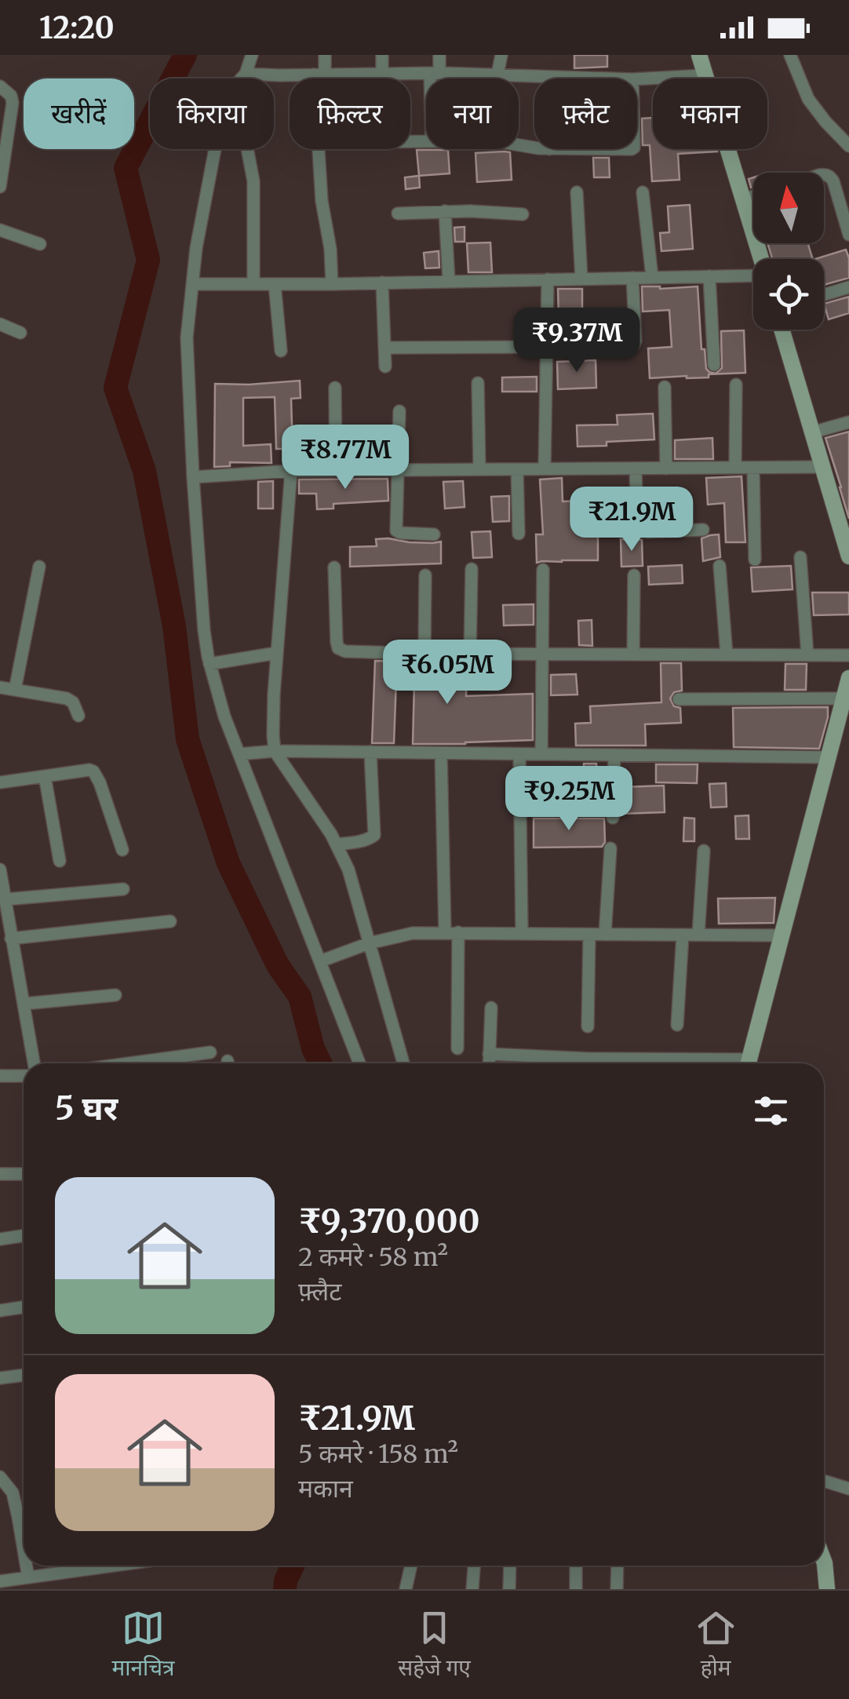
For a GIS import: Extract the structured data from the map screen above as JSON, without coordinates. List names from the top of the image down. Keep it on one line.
{"north":"top","page":{"status":"12:20","chip":["खरीदें","किराया","फ़िल्टर","नया","फ़्लैट","मकान"],"price":["₹9.37M","₹8.77M","₹21.9M","₹6.05M","₹9.25M"],"heading":"5 घर","list":[{"name":"₹9,370,000","note":"2 कमरे · 58 m² · फ़्लैट"},{"name":"₹21.9M","note":"5 कमरे · 158 m² · मकान"}],"tabs":["मानचित्र","सहेजे गए","होम"]}}
